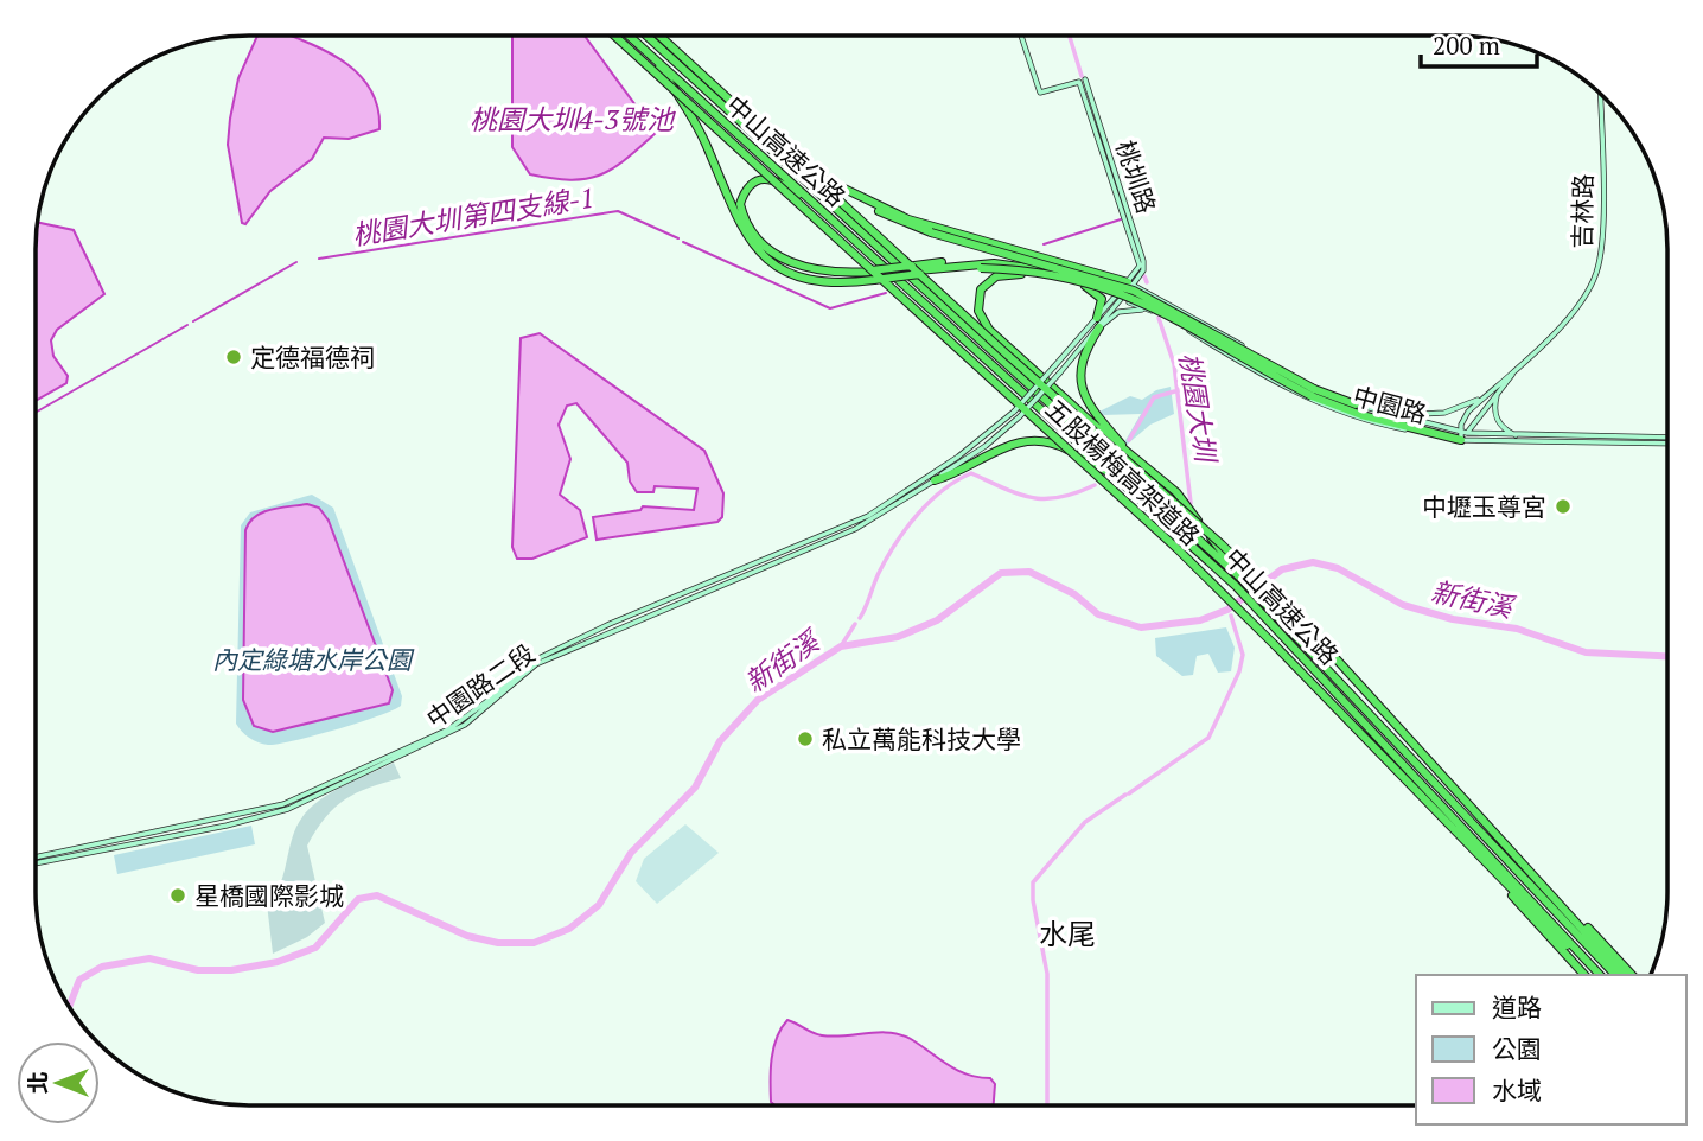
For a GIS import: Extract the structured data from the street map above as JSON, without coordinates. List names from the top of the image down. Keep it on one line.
{"streets":{"highway":["中山高速公路","五股楊梅高架道路"],"main road":["桃圳路","吉林路","中園路","中園路二段"]},"crossings":[["桃圳路","中園路"],["吉林路","中園路"]],"districts":["水尾"],"water":["桃園大圳4-3號池","桃園大圳第四支線-1","桃園大圳","新街溪"],"parks":["內定綠塘水岸公園"],"places":["定德福德祠","中壢玉尊宮","私立萬能科技大學","星橋國際影城"],"legend":["道路","公園","水域"],"scale_bar":"200 m","north":"left"}
